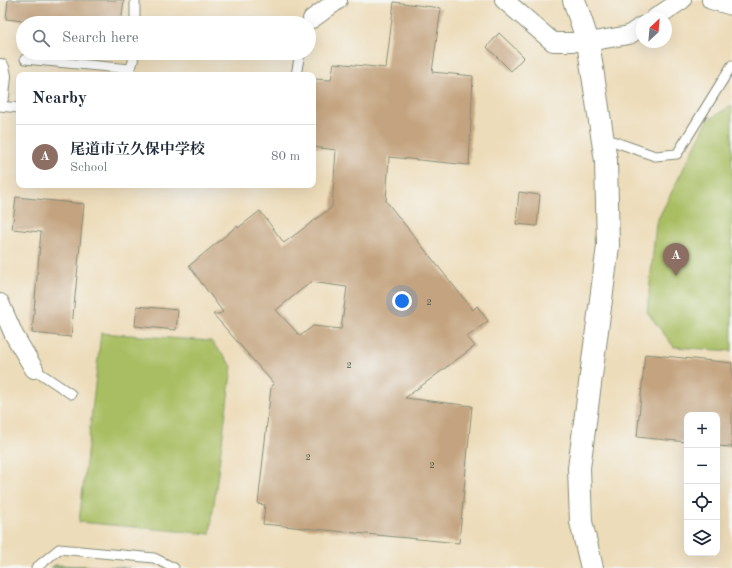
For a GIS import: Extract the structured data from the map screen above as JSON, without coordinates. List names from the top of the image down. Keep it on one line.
{"house_numbers":["2","2","2","2"],"north":"top right","page":{"search":"Search here","heading":"Nearby","list":[{"mark":"A","name":"尾道市立久保中学校","note":"School","value":"80 m"}],"pins":"A","map_buttons":["+","−"]}}
